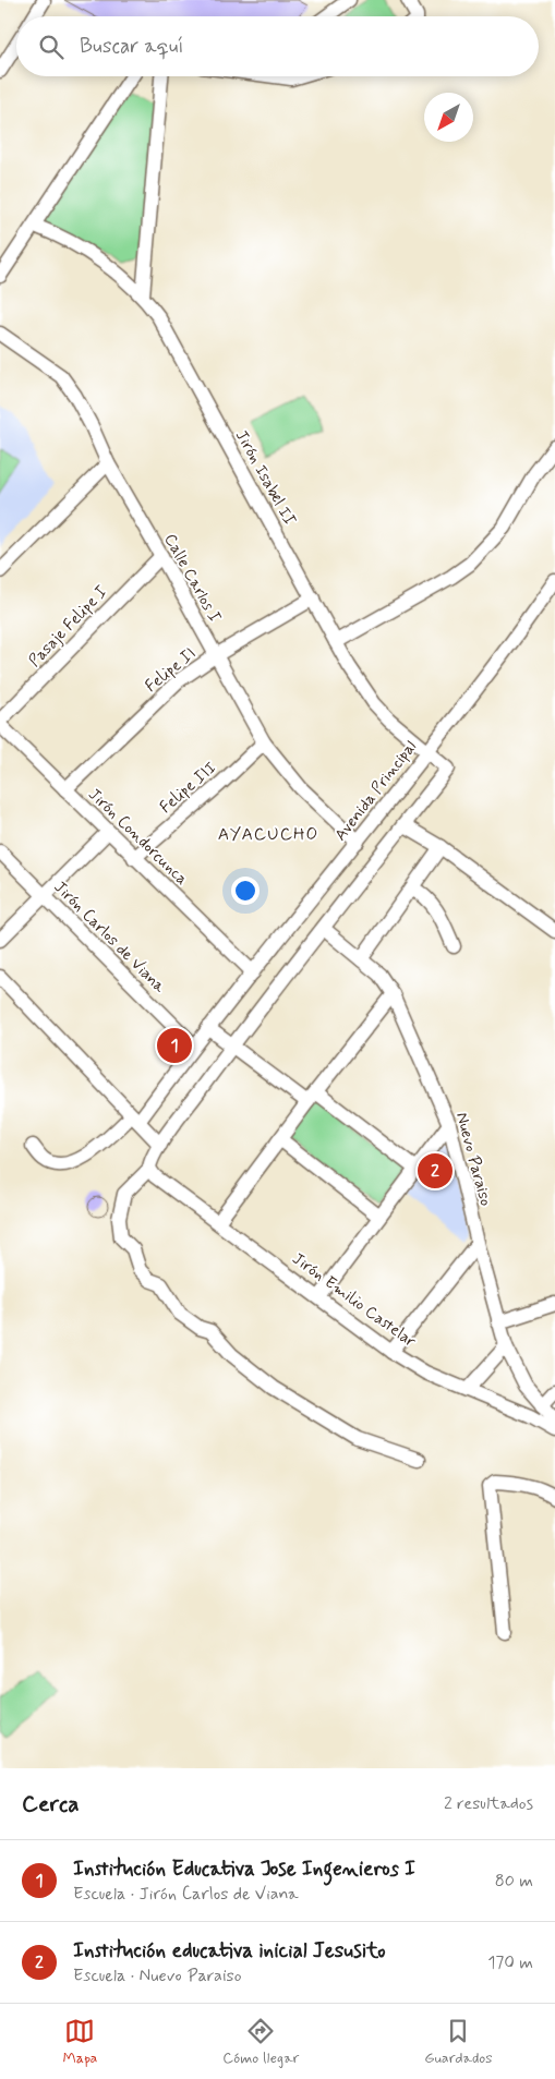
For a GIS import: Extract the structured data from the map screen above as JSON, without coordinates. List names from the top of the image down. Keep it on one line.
{"streets":{"street":["Jirón Isabel II","Calle Carlos I","Pasaje Felipe I","Felipe II","Felipe III","Avenida Principal","Jirón Condorcunca","Jirón Carlos de Viana","Nuevo Paraiso","Jirón Emilio Castelar"]},"crossings":[["Jirón Isabel II","Felipe II"],["Jirón Isabel II","Avenida Principal"],["Calle Carlos I","Pasaje Felipe I"],["Calle Carlos I","Felipe II"],["Calle Carlos I","Felipe III"],["Calle Carlos I","Avenida Principal"],["Pasaje Felipe I","Jirón Condorcunca"],["Felipe II","Jirón Condorcunca"],["Felipe III","Jirón Condorcunca"],["Avenida Principal","Jirón Condorcunca"],["Avenida Principal","Jirón Carlos de Viana"]],"districts":["AYACUCHO"],"north":"bottom left","page":{"search":"Buscar aquí","pins":["1","2"],"heading":["Cerca","2 resultados"],"list":[{"mark":"1","name":"Institución Educativa Jose Ingenieros I","note":"Escuela · Jirón Carlos de Viana","value":"80 m"},{"mark":"2","name":"Institución educativa inicial Jesusito","note":"Escuela · Nuevo Paraiso","value":"170 m"}],"nav":["Mapa","Cómo llegar","Guardados"]}}
